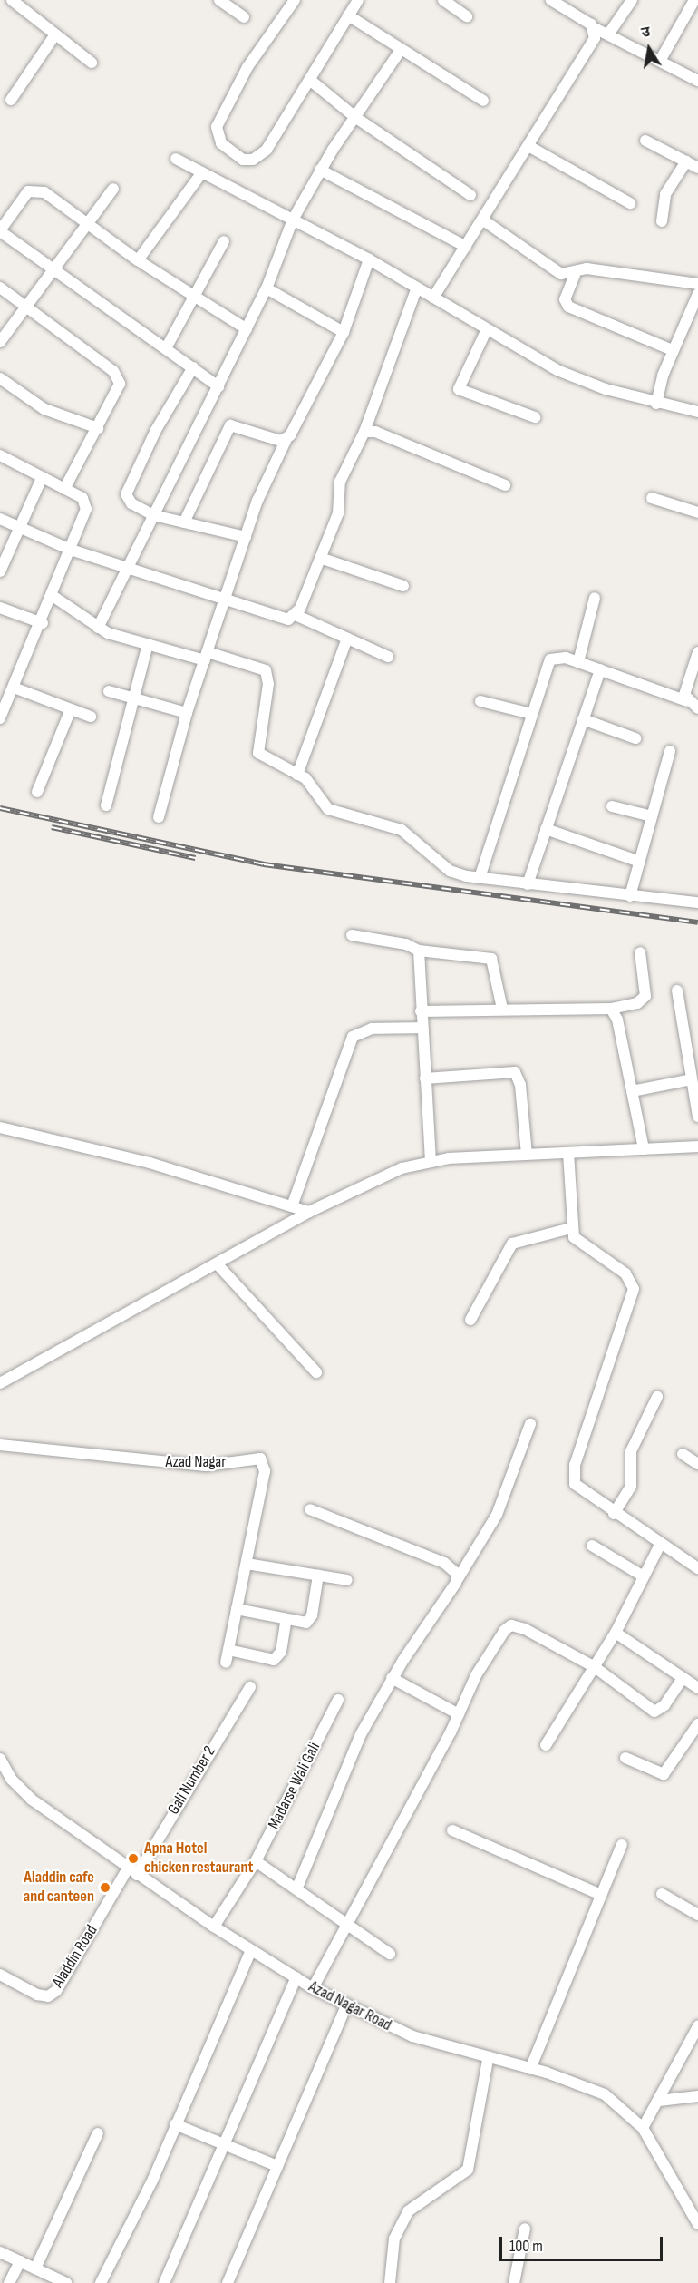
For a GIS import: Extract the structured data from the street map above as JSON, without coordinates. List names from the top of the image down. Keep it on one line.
{"streets":{"street":["Azad Nagar","Gali Number 2","Madarse Wali Gali","Aladdin Road","Azad Nagar Road"]},"crossings":[["Gali Number 2","Aladdin Road"],["Gali Number 2","Azad Nagar Road"],["Madarse Wali Gali","Azad Nagar Road"],["Aladdin Road","Azad Nagar Road"]],"places":["Apna Hotel chicken restaurant","Aladdin cafe and canteen"],"scale_bar":"100 m","north":"top"}
